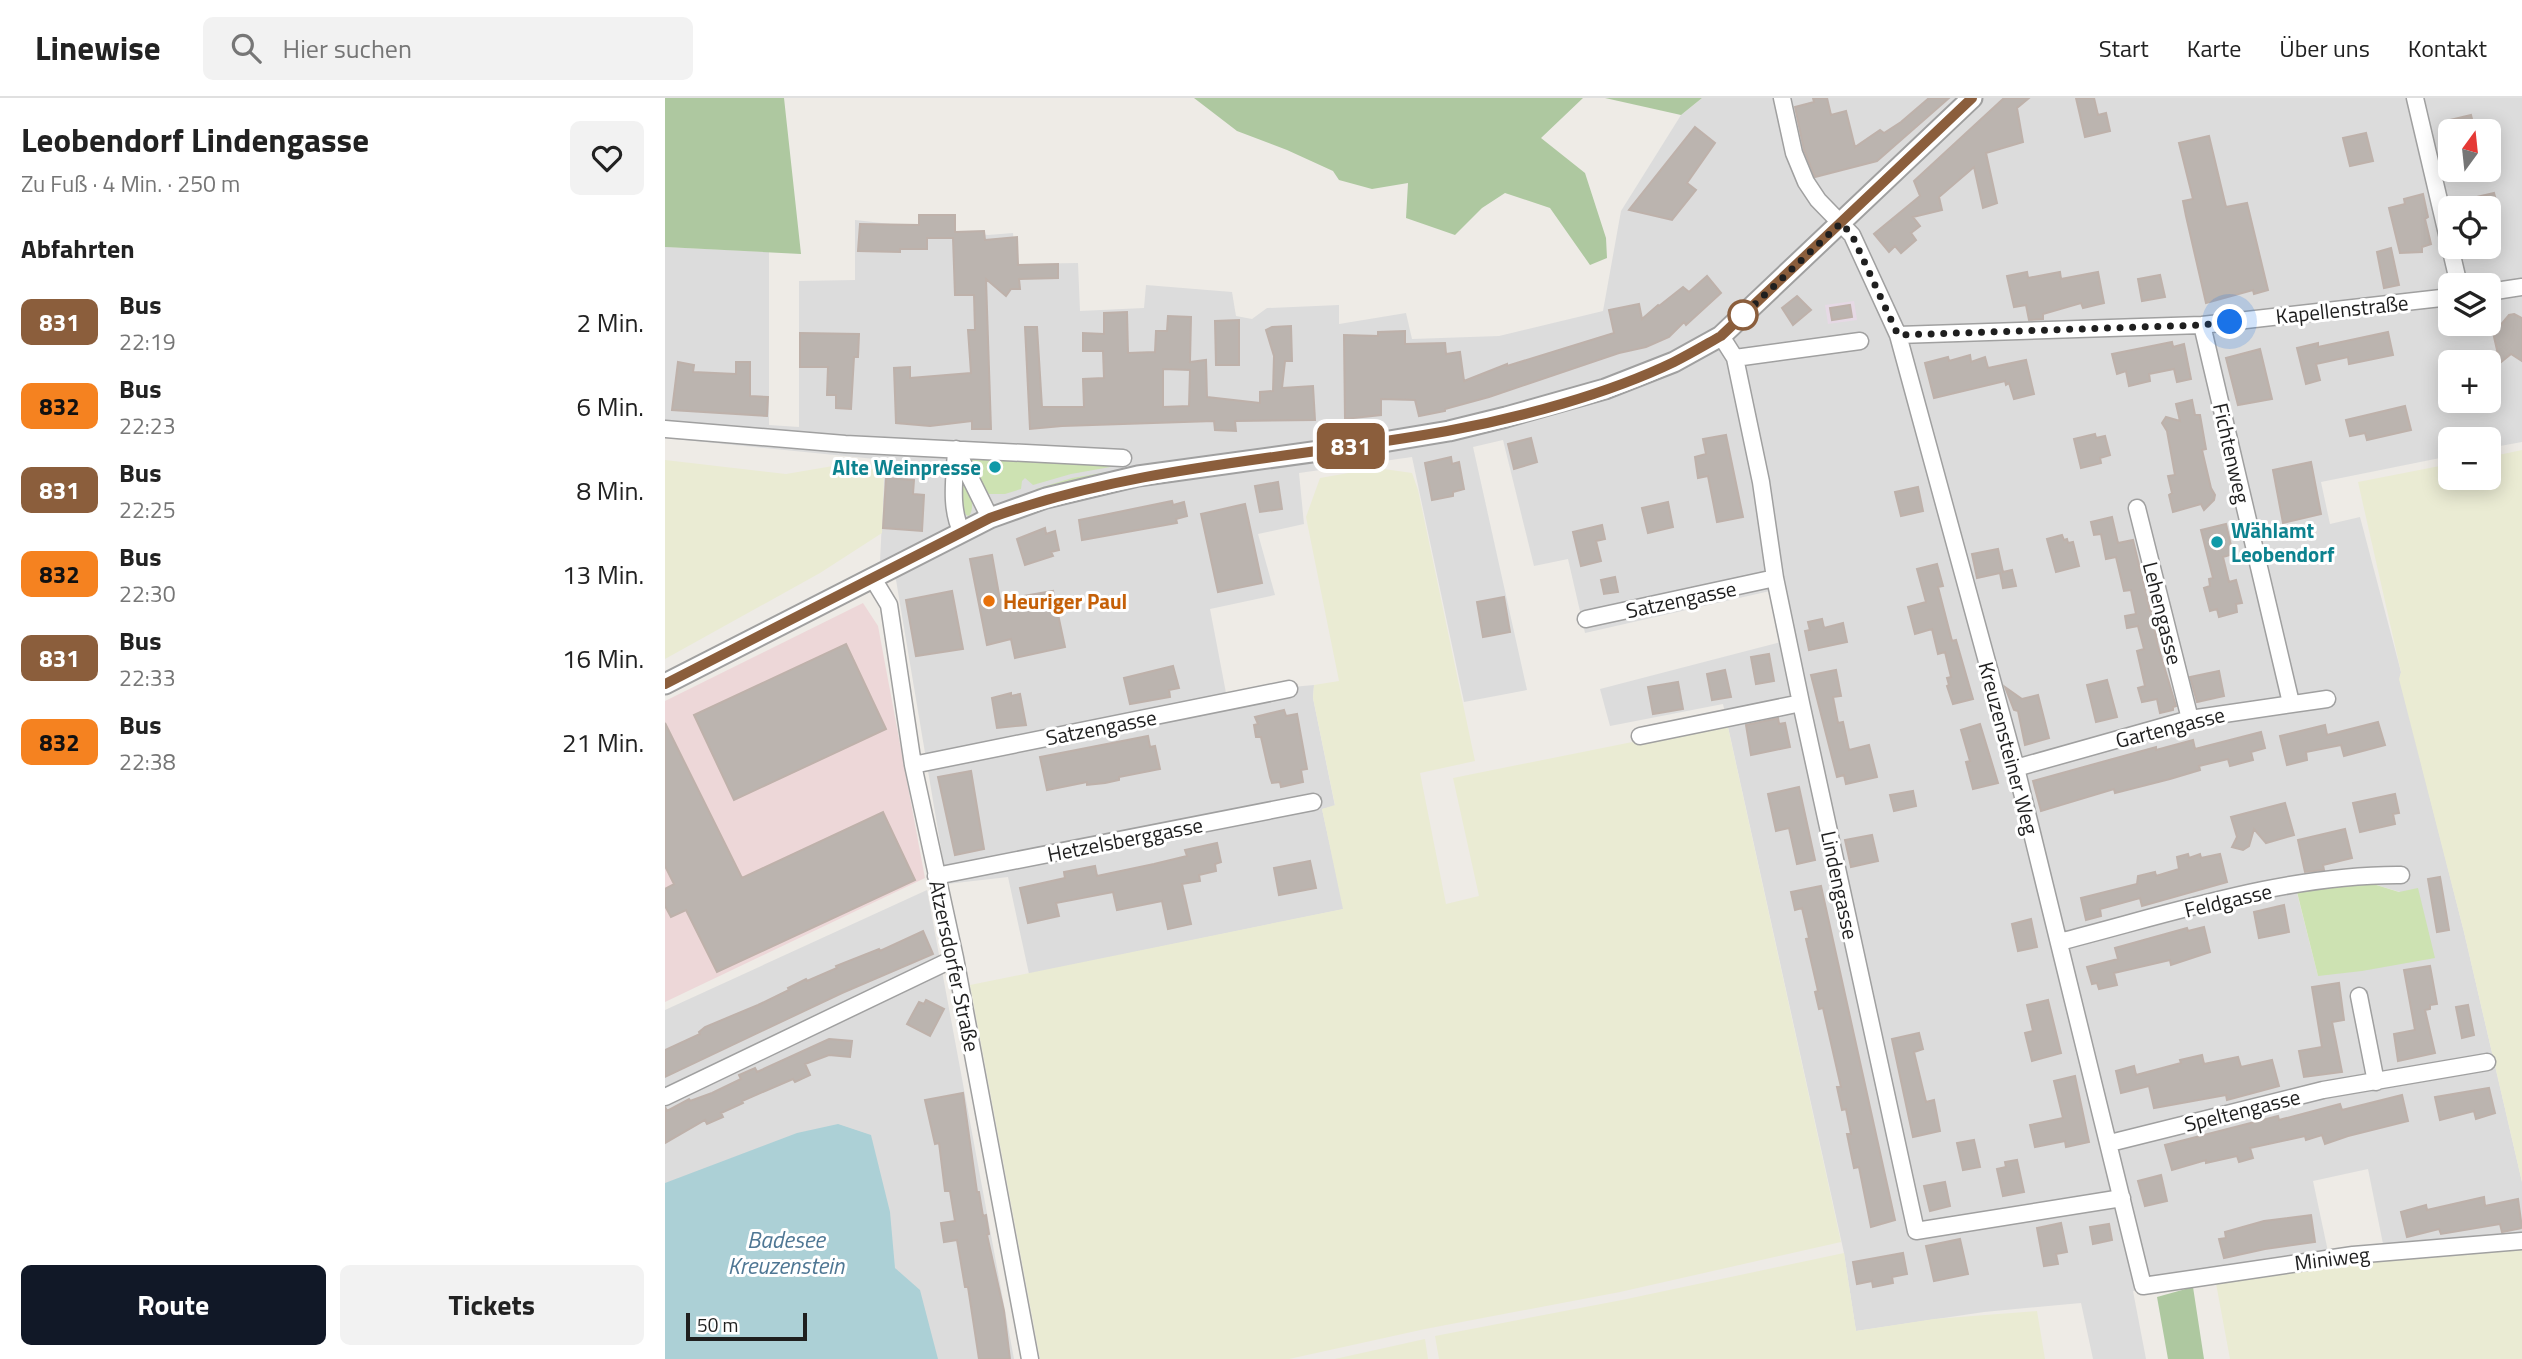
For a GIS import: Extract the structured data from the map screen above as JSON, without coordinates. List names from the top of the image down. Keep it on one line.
{"streets":{"street":["Kapellenstraße","Fichtenweg","Satzengasse","Lehengasse","Gartengasse","Kreuzensteiner Weg","Hetzelsberggasse","Lindengasse","Feldgasse","Atzersdorfer Straße","Speltengasse","Miniweg"]},"crossings":[["Kapellenstraße","Fichtenweg"],["Kapellenstraße","Kreuzensteiner Weg"],["Fichtenweg","Gartengasse"],["Satzengasse","Lindengasse"],["Satzengasse","Atzersdorfer Straße"],["Lehengasse","Gartengasse"],["Gartengasse","Kreuzensteiner Weg"],["Kreuzensteiner Weg","Lindengasse"],["Kreuzensteiner Weg","Feldgasse"],["Kreuzensteiner Weg","Speltengasse"],["Kreuzensteiner Weg","Miniweg"],["Hetzelsberggasse","Atzersdorfer Straße"]],"water":["Badesee Kreuzenstein"],"places":["Alte Weinpresse","Wählamt Leobendorf","Heuriger Paul"],"lines":["bus line 831"],"scale_bar":"50 m","north":"top","page":{"header":"Linewise","search":"Hier suchen","nav":["Start","Karte","Über uns","Kontakt"],"heading":[["Leobendorf Lindengasse","Zu Fuß · 4 Min. · 250 m"],"Abfahrten"],"on_map":"831","map_buttons":["+","−"],"list":[{"mark":"831","name":"Bus","note":"22:19","value":"2 Min."},{"mark":"832","name":"Bus","note":"22:23","value":"6 Min."},{"mark":"831","name":"Bus","note":"22:25","value":"8 Min."},{"mark":"832","name":"Bus","note":"22:30","value":"13 Min."},{"mark":"831","name":"Bus","note":"22:33","value":"16 Min."},{"mark":"832","name":"Bus","note":"22:38","value":"21 Min."}],"buttons":["Route","Tickets"],"scale":"50 m"}}
